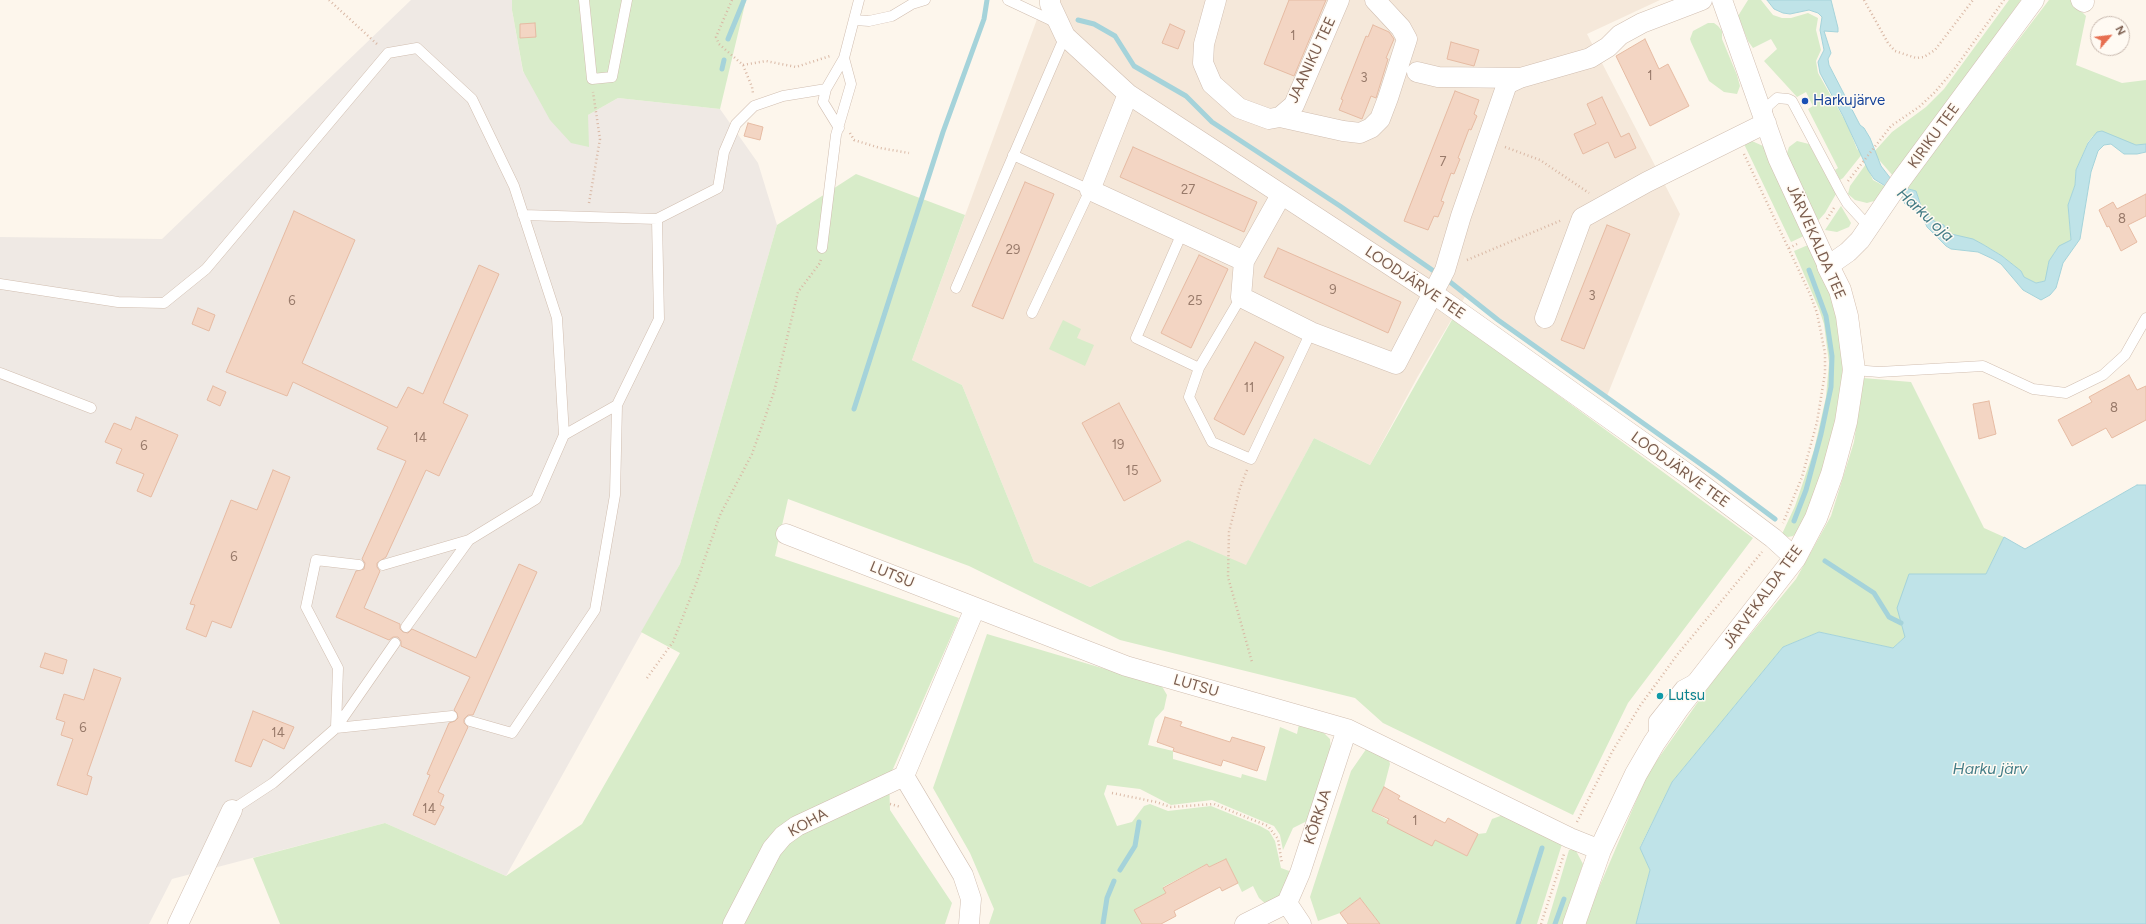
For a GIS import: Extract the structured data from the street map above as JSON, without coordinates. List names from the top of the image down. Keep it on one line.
{"streets":{"street":["JAANIKU TEE","KIRIKU TEE","JÄRVEKALDA TEE","LOODJÄRVE TEE","LUTSU","KÕRKJA","KOHA"]},"crossings":[["KIRIKU TEE","JÄRVEKALDA TEE"],["JÄRVEKALDA TEE","LOODJÄRVE TEE"],["JÄRVEKALDA TEE","LUTSU"],["LUTSU","KÕRKJA"]],"water":["Harku oja","Harku järv"],"places":["Harkujärve","Lutsu"],"house_numbers":["1","1","3","7","27","8","29","9","3","6","25","11","8","14","19","6","15","6","6","14","14","1"],"north":"top right"}
